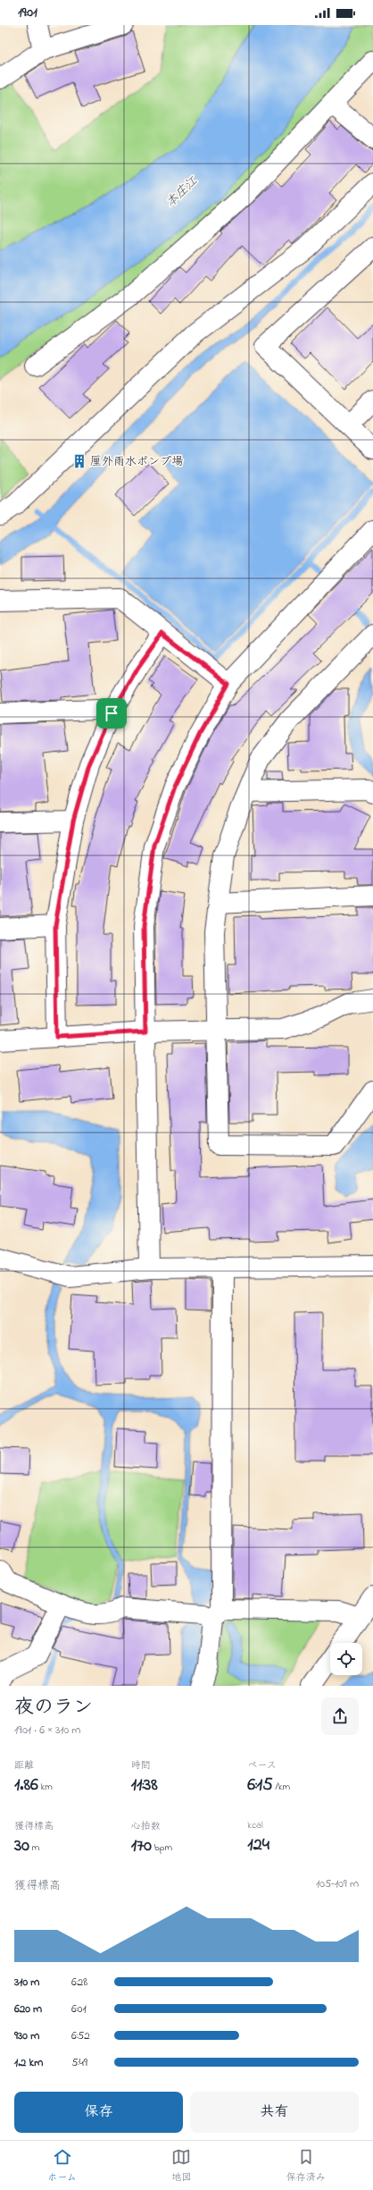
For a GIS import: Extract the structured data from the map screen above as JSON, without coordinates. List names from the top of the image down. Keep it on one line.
{"water":["本庄江"],"places":{"building":["厘外雨水ポンプ場"]},"page":{"status":"19:01","heading":["夜のラン","19:01 · 6 × 310 m"],"stats":[["距離","1.86 km"],["時間","11:38"],["ペース","6:15 /km"],["獲得標高","30 m"],["心拍数","170 bpm"],["kcal","124"]],"chart":["獲得標高","105–109 m"],"list":[{"name":"310 m","note":"6:28"},{"name":"620 m","note":"6:01"},{"name":"930 m","note":"6:52"},{"name":"1.2 km","note":"5:49"}],"buttons":["保存","共有"],"tabs":["ホーム","地図","保存済み"]}}
